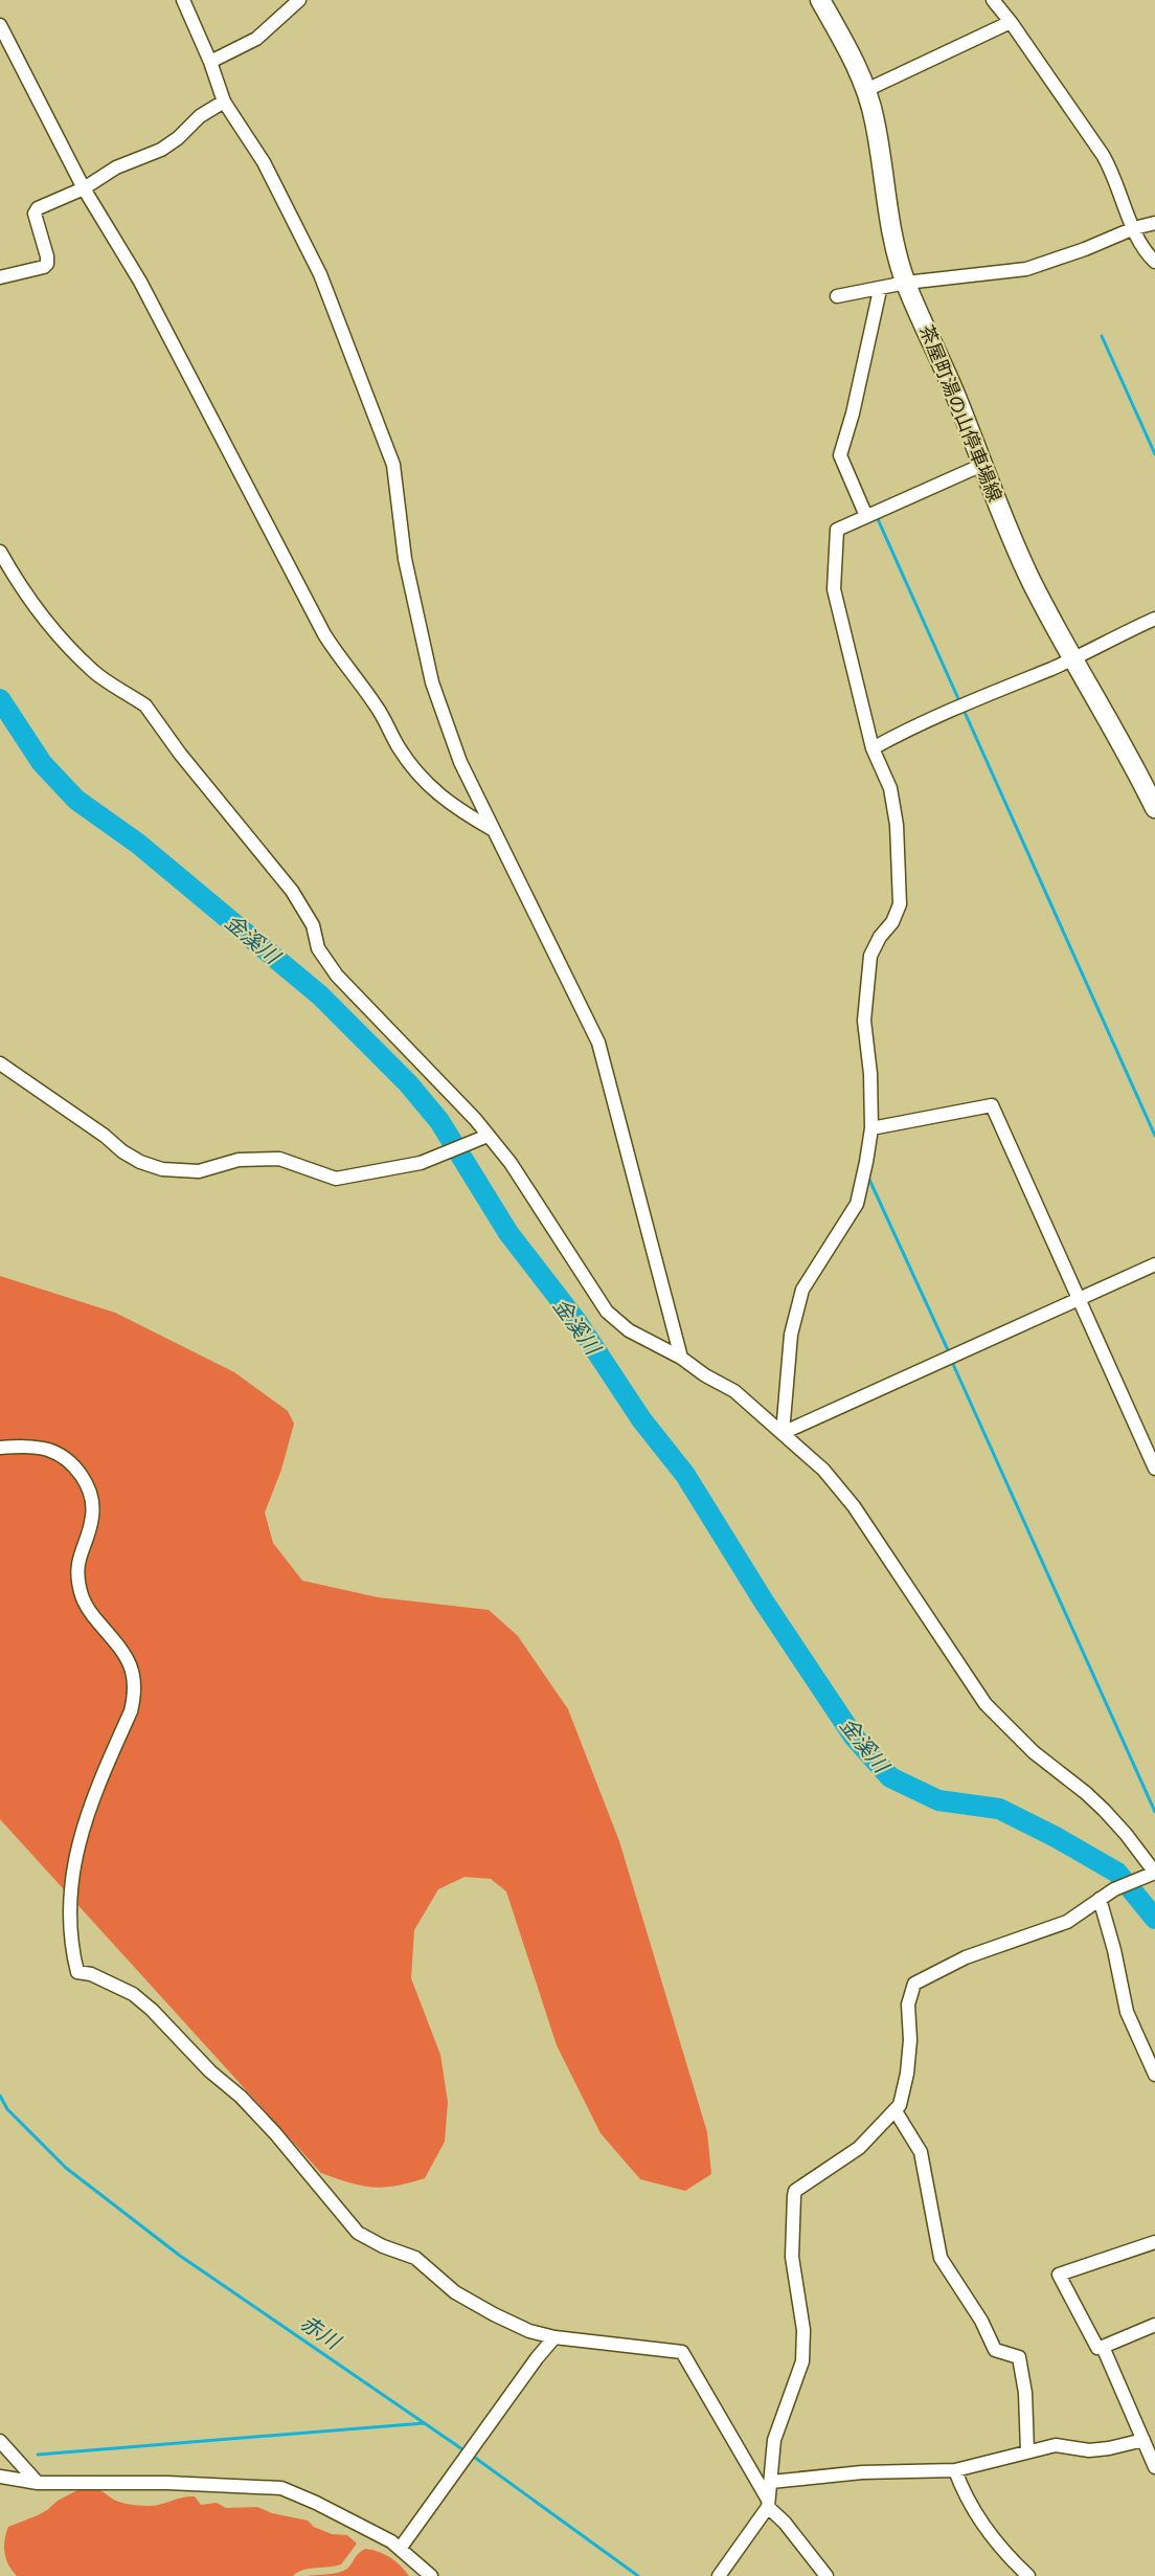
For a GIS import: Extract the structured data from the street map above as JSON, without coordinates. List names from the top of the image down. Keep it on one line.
{"streets":{"main road":["茶屋町湯の山停車場線"]},"water":["金溪川","赤川"]}
